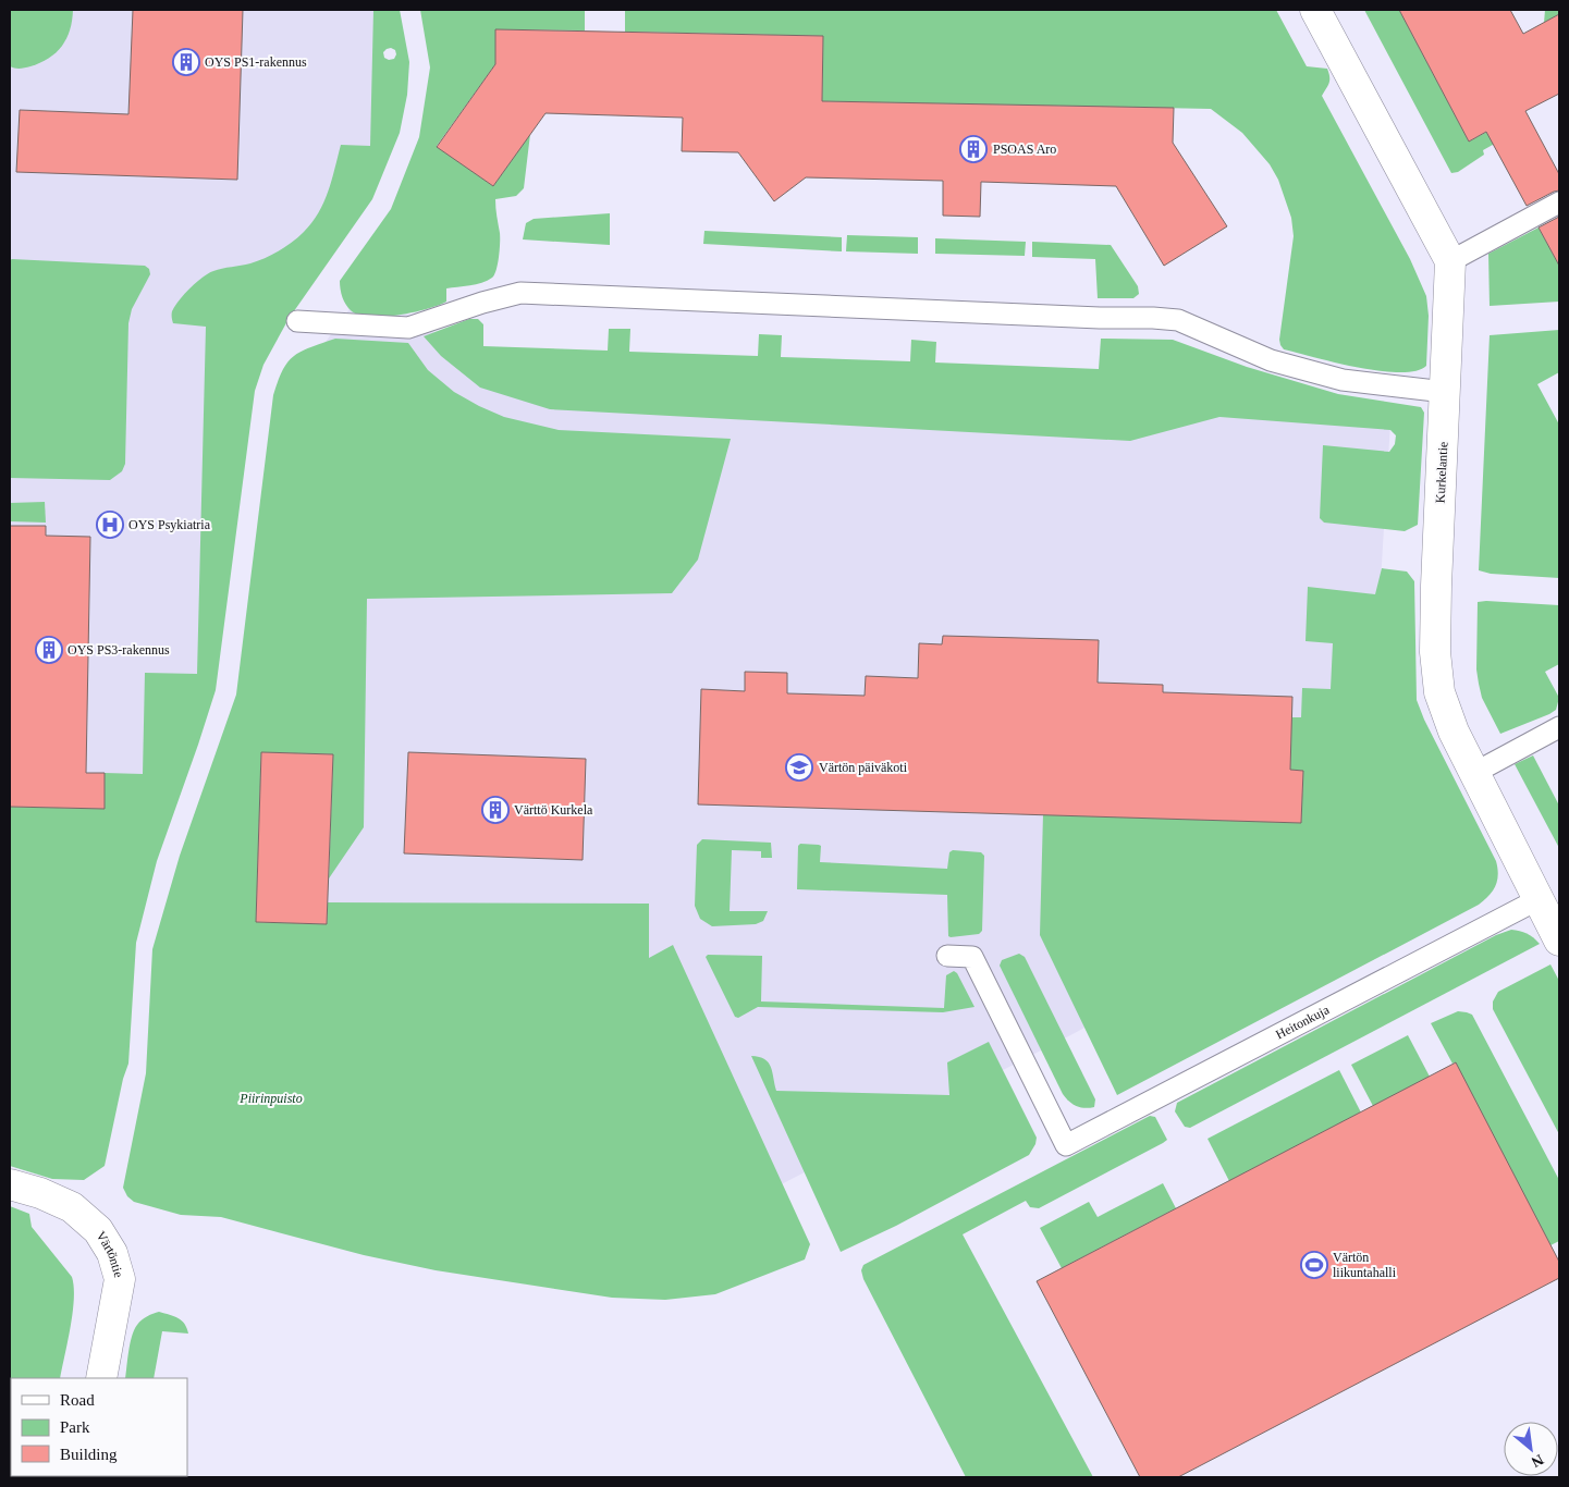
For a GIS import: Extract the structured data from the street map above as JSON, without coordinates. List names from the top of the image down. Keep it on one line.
{"streets":{"street":["Kurkelantie","Värtöntie"],"lane":["Heitonkuja"]},"crossings":[["Kurkelantie","Heitonkuja"]],"parks":["Piirinpuisto"],"places":{"building":["OYS PS1-rakennus","PSOAS Aro","OYS PS3-rakennus","Värttö Kurkela"],"hospital":["OYS Psykiatria"],"school or university":["Värtön päiväkoti"],"sports":["Värtön liikuntahalli"]},"legend":["Road","Park","Building"],"north":"bottom right"}
